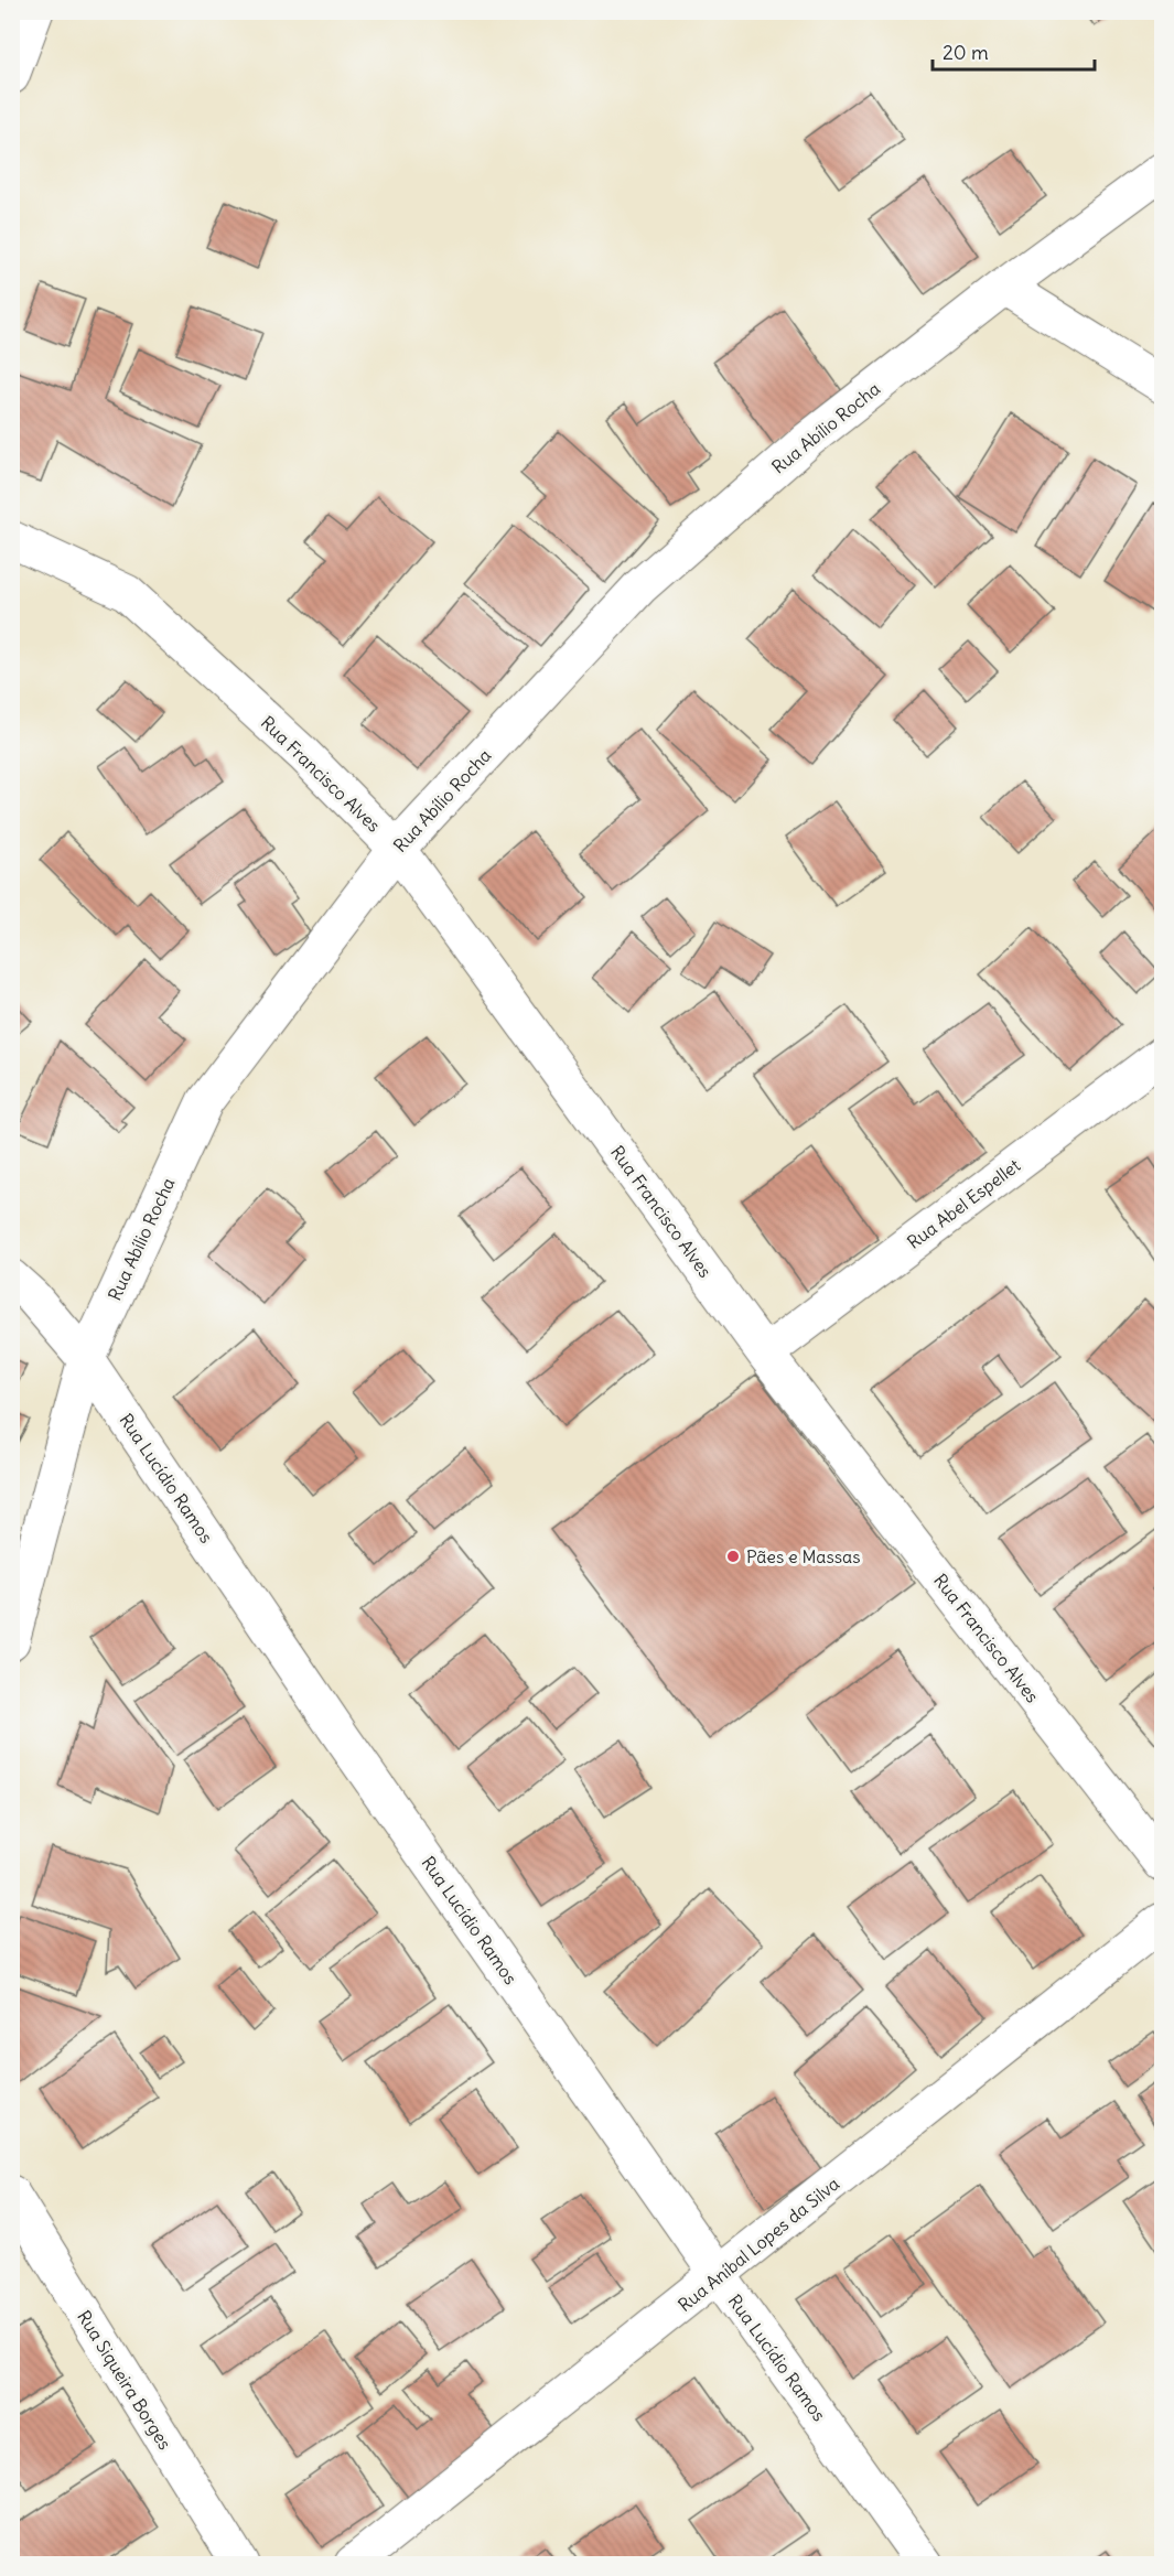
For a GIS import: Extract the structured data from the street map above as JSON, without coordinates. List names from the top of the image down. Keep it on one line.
{"streets":{"street":["Rua Abílio Rocha","Rua Francisco Alves","Rua Abel Espellet","Rua Lucídio Ramos","Rua Aníbal Lopes da Silva","Rua Siqueira Borges"]},"crossings":[["Rua Abílio Rocha","Rua Francisco Alves"],["Rua Abílio Rocha","Rua Lucídio Ramos"],["Rua Francisco Alves","Rua Abel Espellet"],["Rua Lucídio Ramos","Rua Aníbal Lopes da Silva"]],"places":["Pães e Massas"],"scale_bar":"20 m"}
